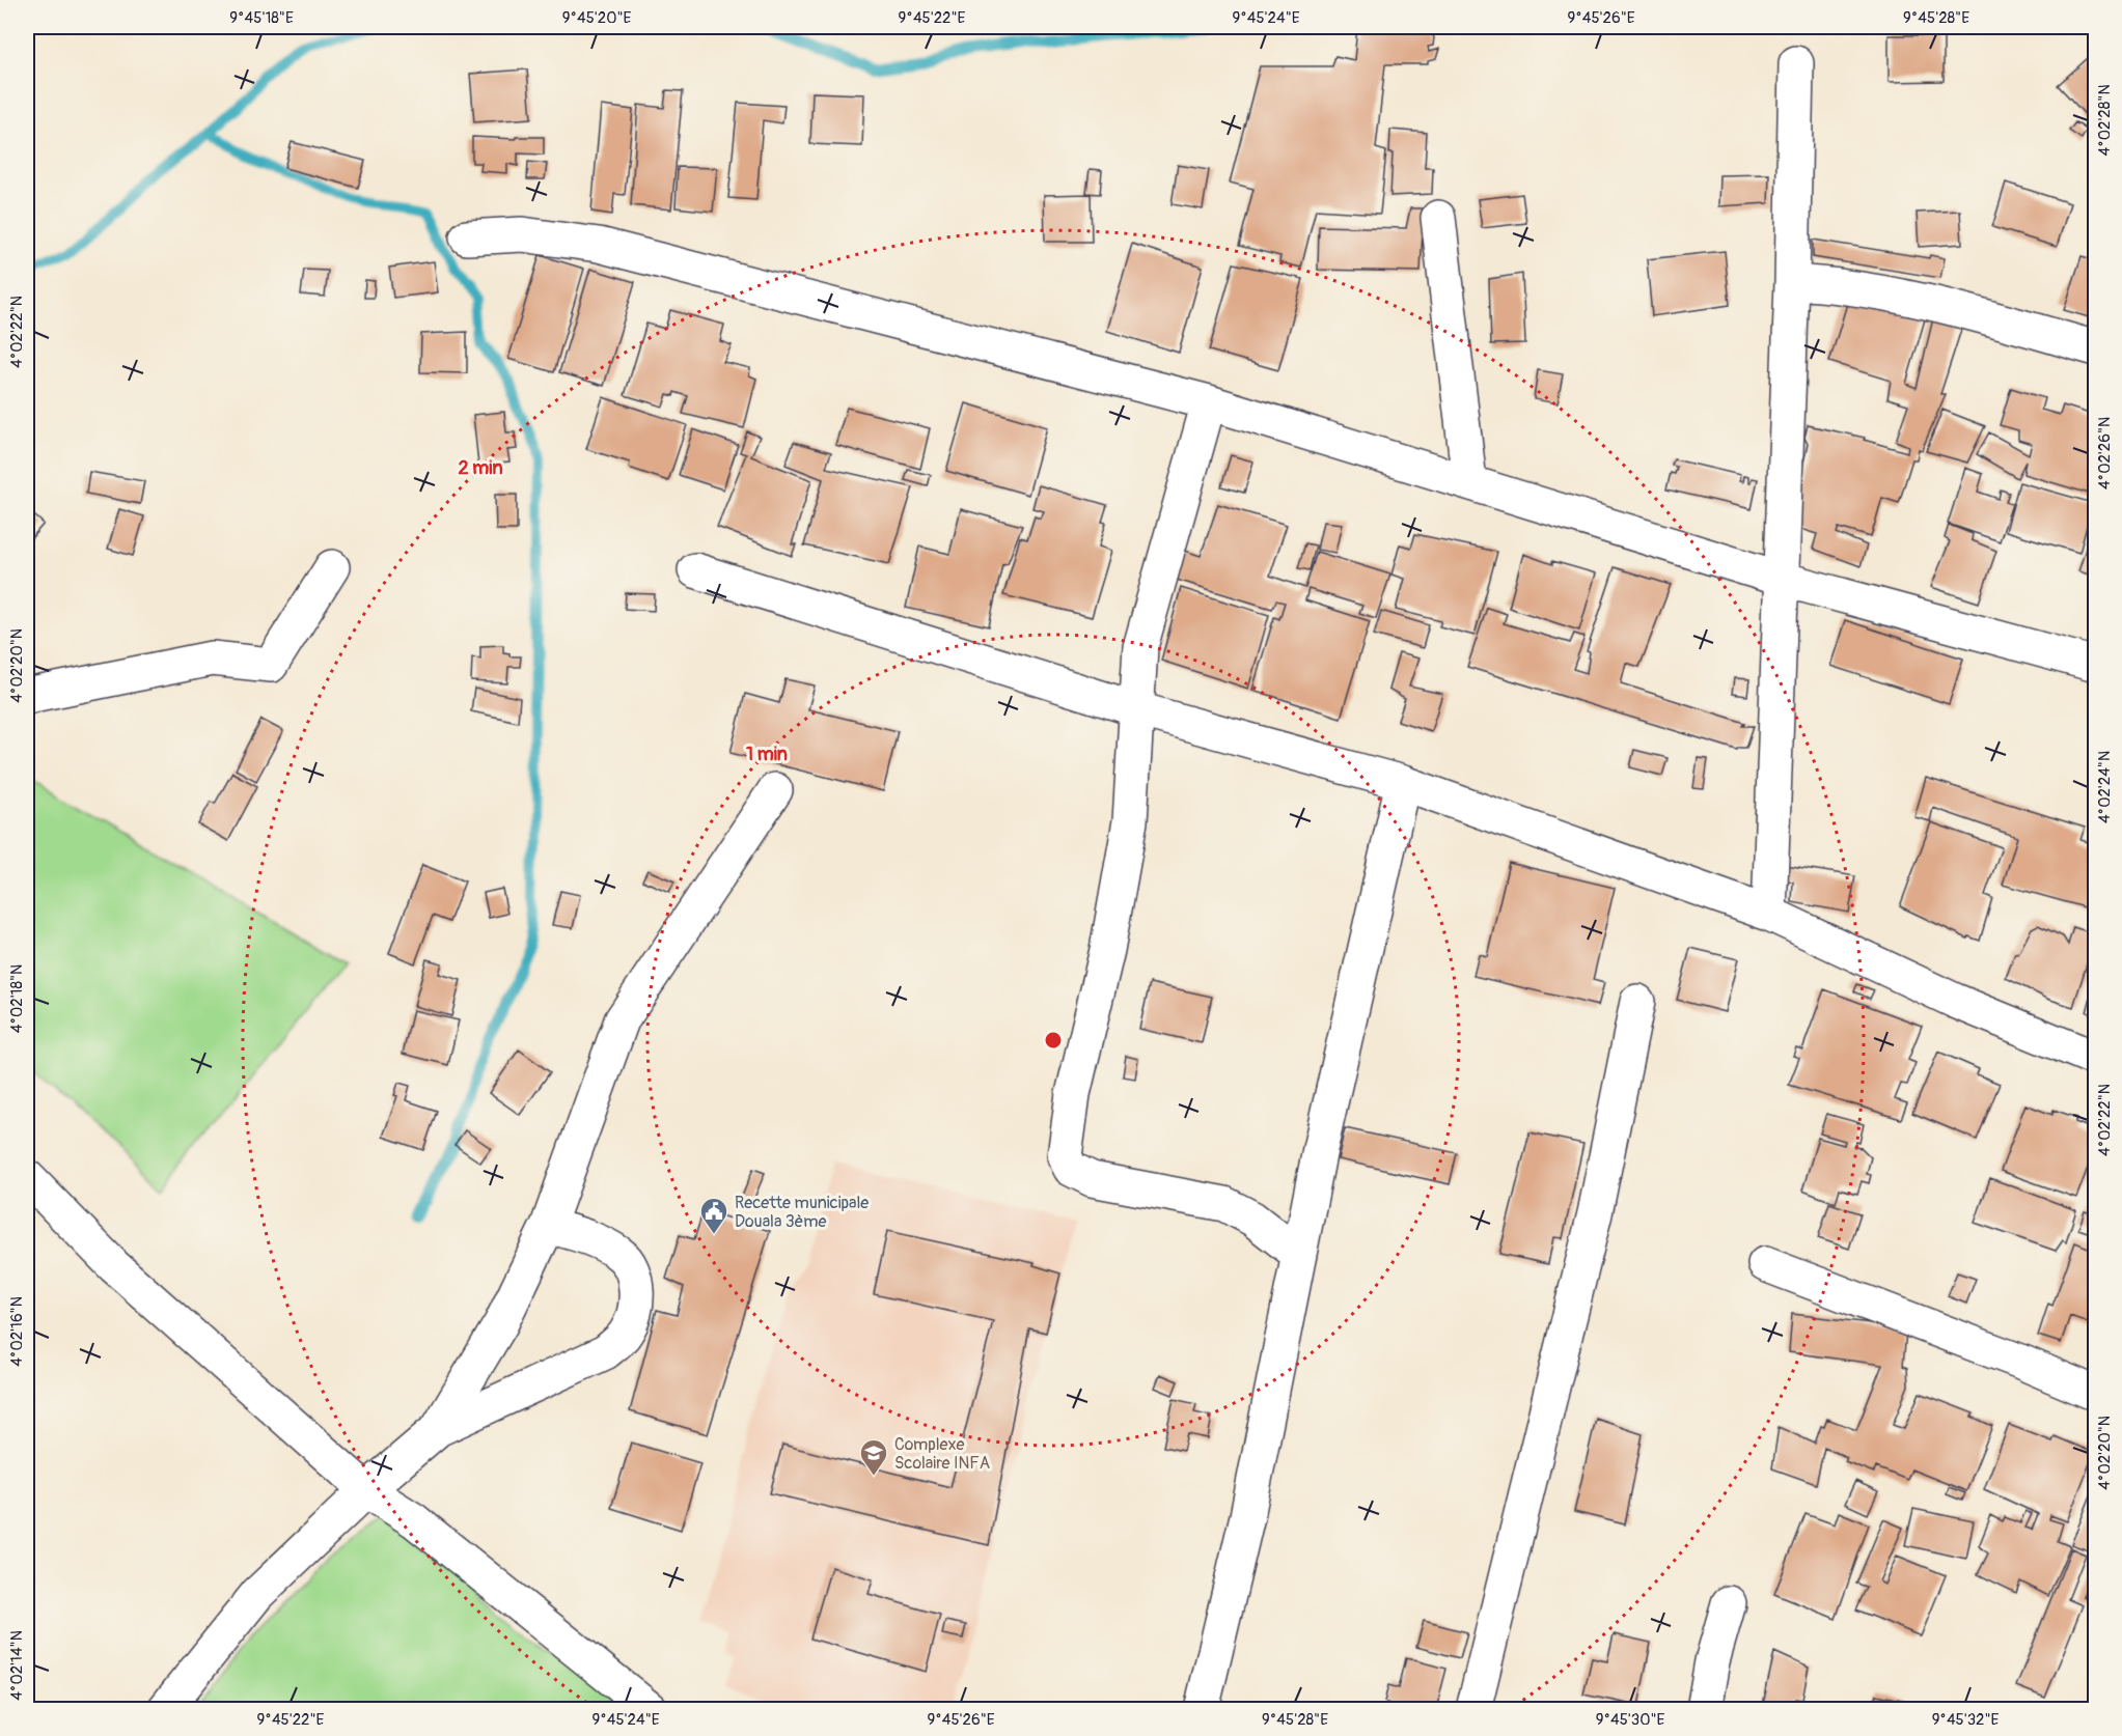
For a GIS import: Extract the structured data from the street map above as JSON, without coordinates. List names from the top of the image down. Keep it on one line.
{"places":{"public building":["Recette municipale Douala 3ème"],"school or university":["Complexe Scolaire INFA"]},"coordinates":["9°45'18\"E","9°45'20\"E","9°45'22\"E","9°45'24\"E","9°45'26\"E","9°45'28\"E","4°02'28\"N","4°02'22\"N","4°02'26\"N","4°02'20\"N","4°02'24\"N","4°02'18\"N","4°02'16\"N","4°02'14\"N","9°45'30\"E","9°45'32\"E"],"rings":["2 min","1 min"]}
